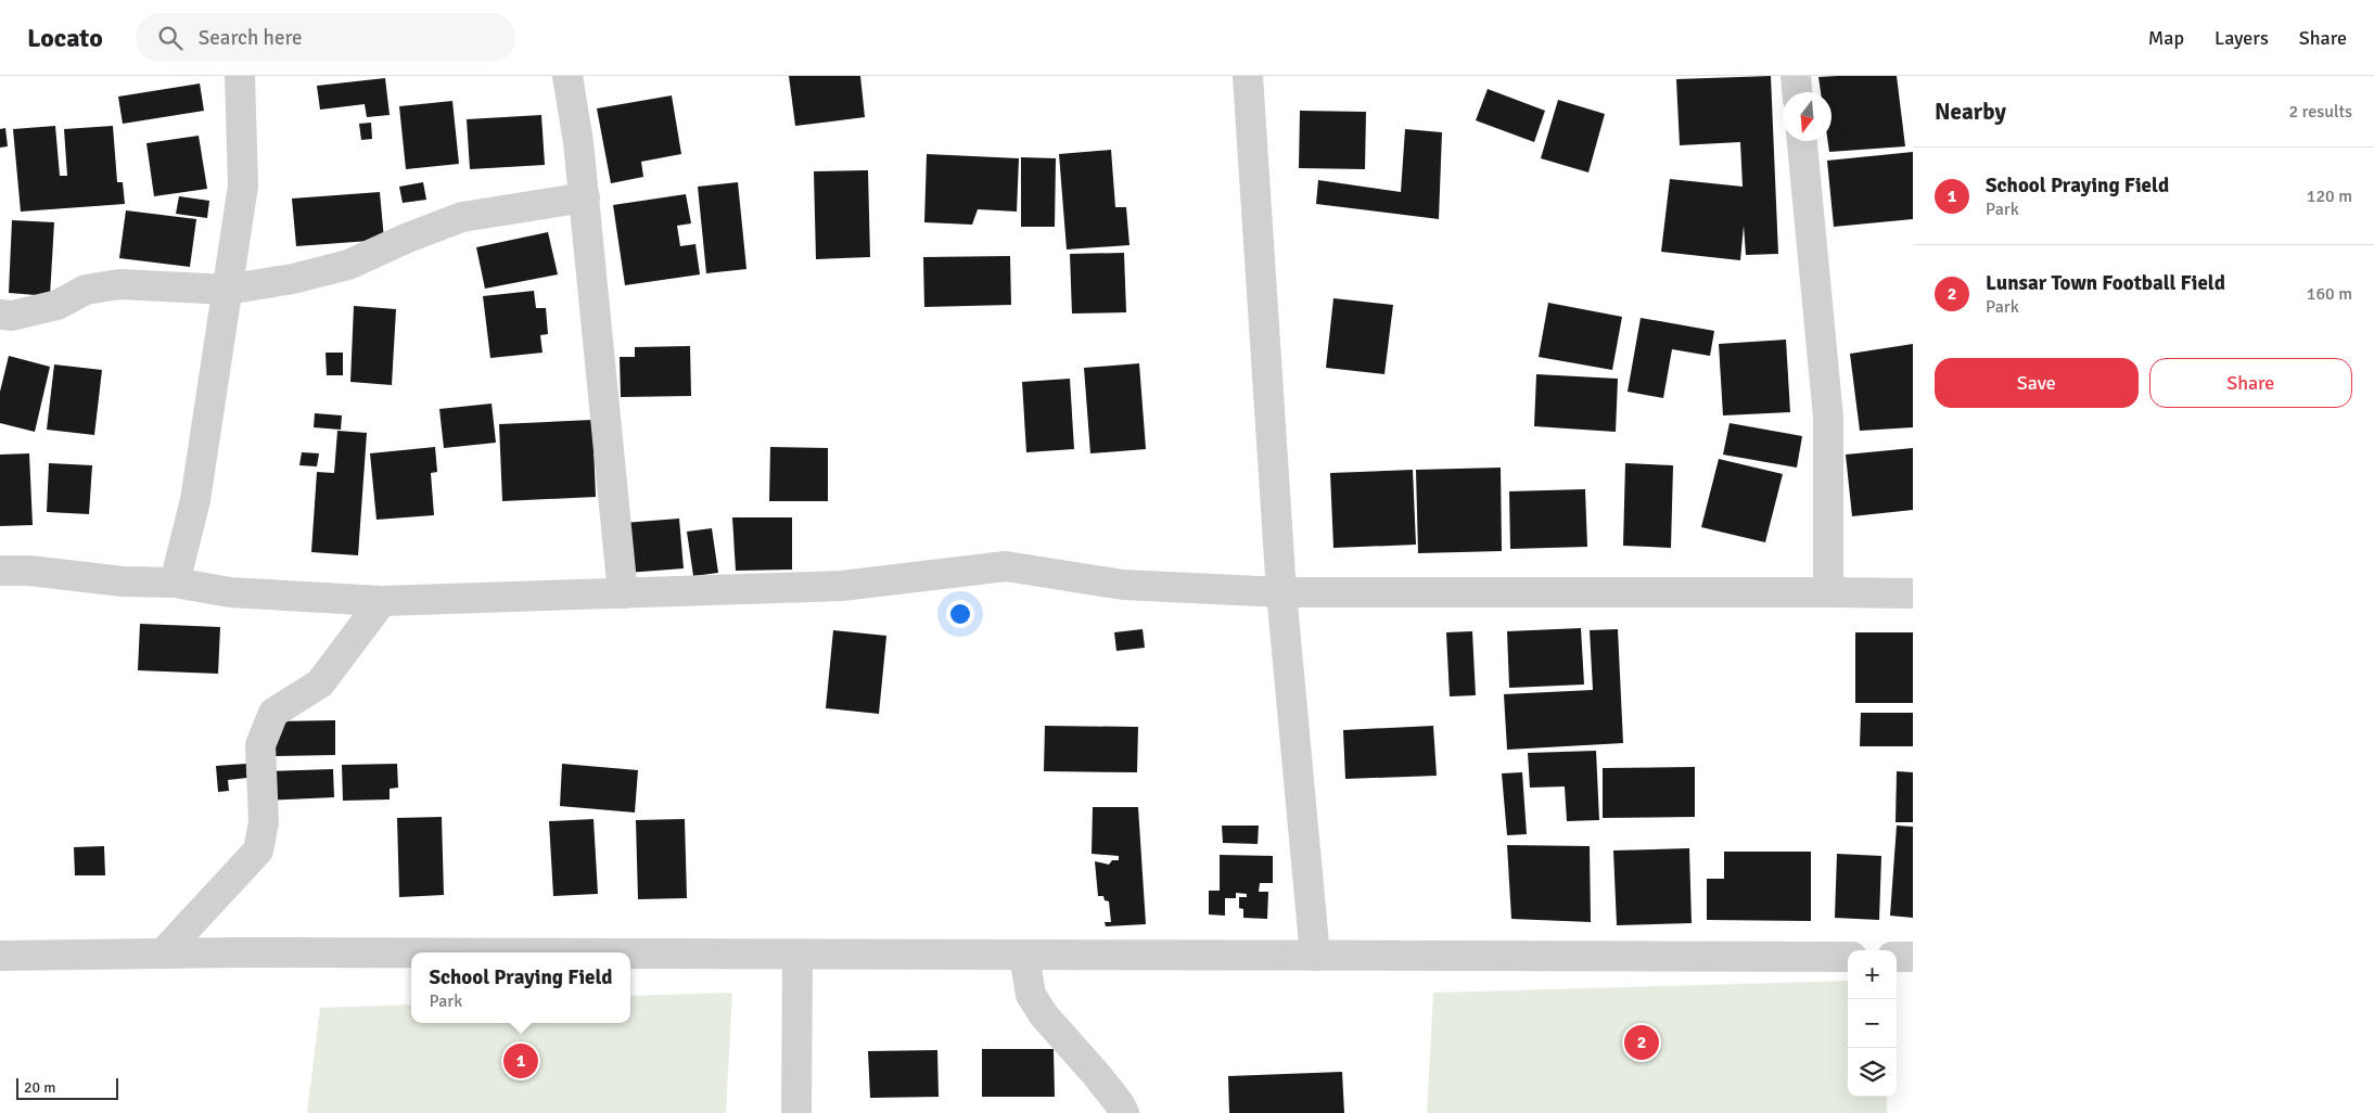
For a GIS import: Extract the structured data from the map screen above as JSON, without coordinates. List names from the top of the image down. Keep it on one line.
{"scale_bar":"20 m","north":"bottom","page":{"header":"Locato","search":"Search here","nav":["Map","Layers","Share"],"heading":["Nearby","2 results"],"list":[{"mark":"1","name":"School Praying Field","note":"Park","value":"120 m"},{"mark":"2","name":"Lunsar Town Football Field","note":"Park","value":"160 m"}],"buttons":["Save","Share"],"map_buttons":["+","−"],"popup":["School Praying Field","Park"],"pins":["2","1"],"scale":"20 m"}}
